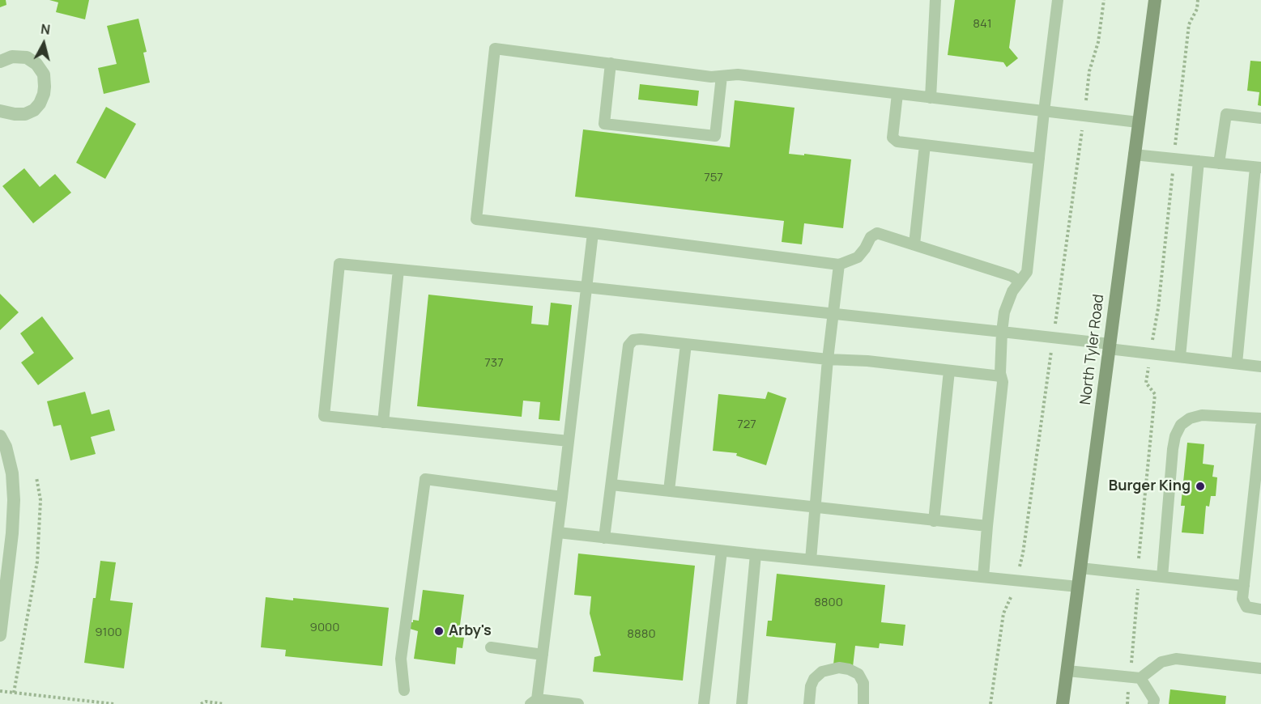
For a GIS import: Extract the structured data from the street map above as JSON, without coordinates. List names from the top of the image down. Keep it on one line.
{"streets":{"main road":["North Tyler Road"]},"places":["Burger King","Arby's"],"house_numbers":["841","757","737","727","8800","9000","9100","8880"],"north":"top"}
